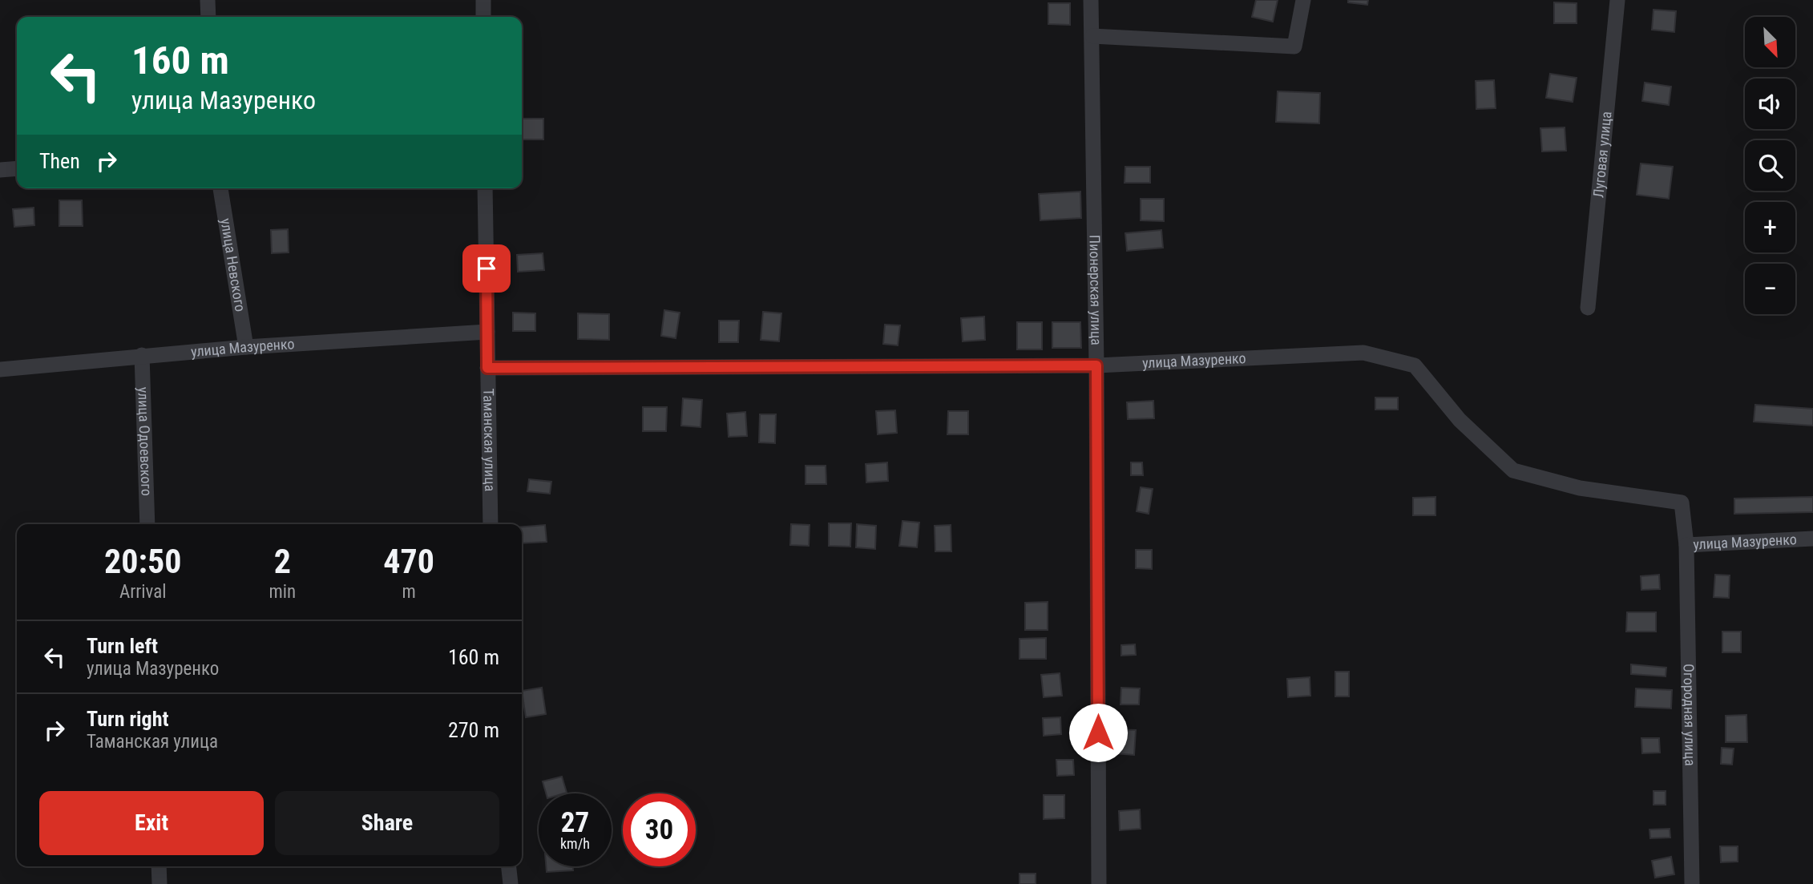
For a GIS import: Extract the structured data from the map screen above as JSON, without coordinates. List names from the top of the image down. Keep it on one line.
{"streets":{"street":["Луговая улица","улица Невского","Пионерская улица","улица Мазуренко","Таманская улица","улица Одоевского","Огородная улица"]},"crossings":[["улица Невского","улица Мазуренко"],["Пионерская улица","улица Мазуренко"],["улица Мазуренко","Таманская улица"],["улица Мазуренко","улица Одоевского"],["улица Мазуренко","Огородная улица"]],"north":"bottom right","page":{"map_buttons":["+","−"],"turn":["160 m","улица Мазуренко"],"then":"Then","eta":["20:50","Arrival","2","min","470","m"],"list":[{"name":"Turn left","note":"улица Мазуренко","value":"160 m"},{"name":"Turn right","note":"Таманская улица","value":"270 m"}],"buttons":["Exit","Share"],"speed":"27 km/h","limit":"30"}}
